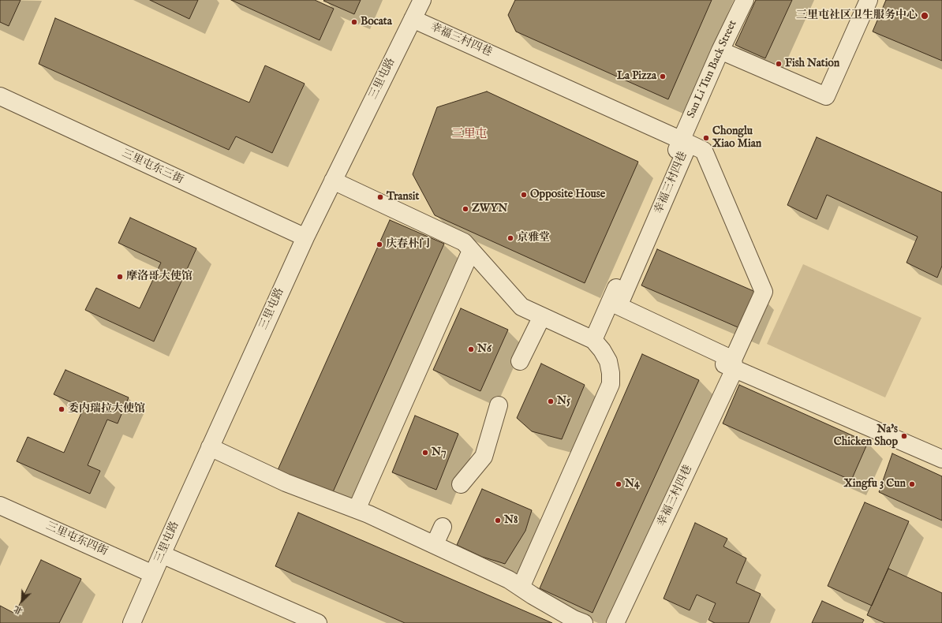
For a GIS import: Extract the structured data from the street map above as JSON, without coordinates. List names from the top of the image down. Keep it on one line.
{"streets":{"street":["幸福三村四巷","San Li Tun Back Street","三里屯路","三里屯东三街","三里屯东四街"]},"crossings":[["幸福三村四巷","San Li Tun Back Street"],["幸福三村四巷","三里屯路"],["三里屯路","三里屯东三街"],["三里屯路","三里屯东四街"]],"districts":["三里屯"],"places":["三里屯社区卫生服务中心","Bocata","Fish Nation","La Pizza","Chonglu Xiao Mian","Opposite House","Transit","ZWYN","京雅堂","庆春朴门","摩洛哥大使馆","N6","N5","委内瑞拉大使馆","Na's Chicken Shop","N7","N4","Xingfu 3 Cun","N8"],"north":"bottom left"}
